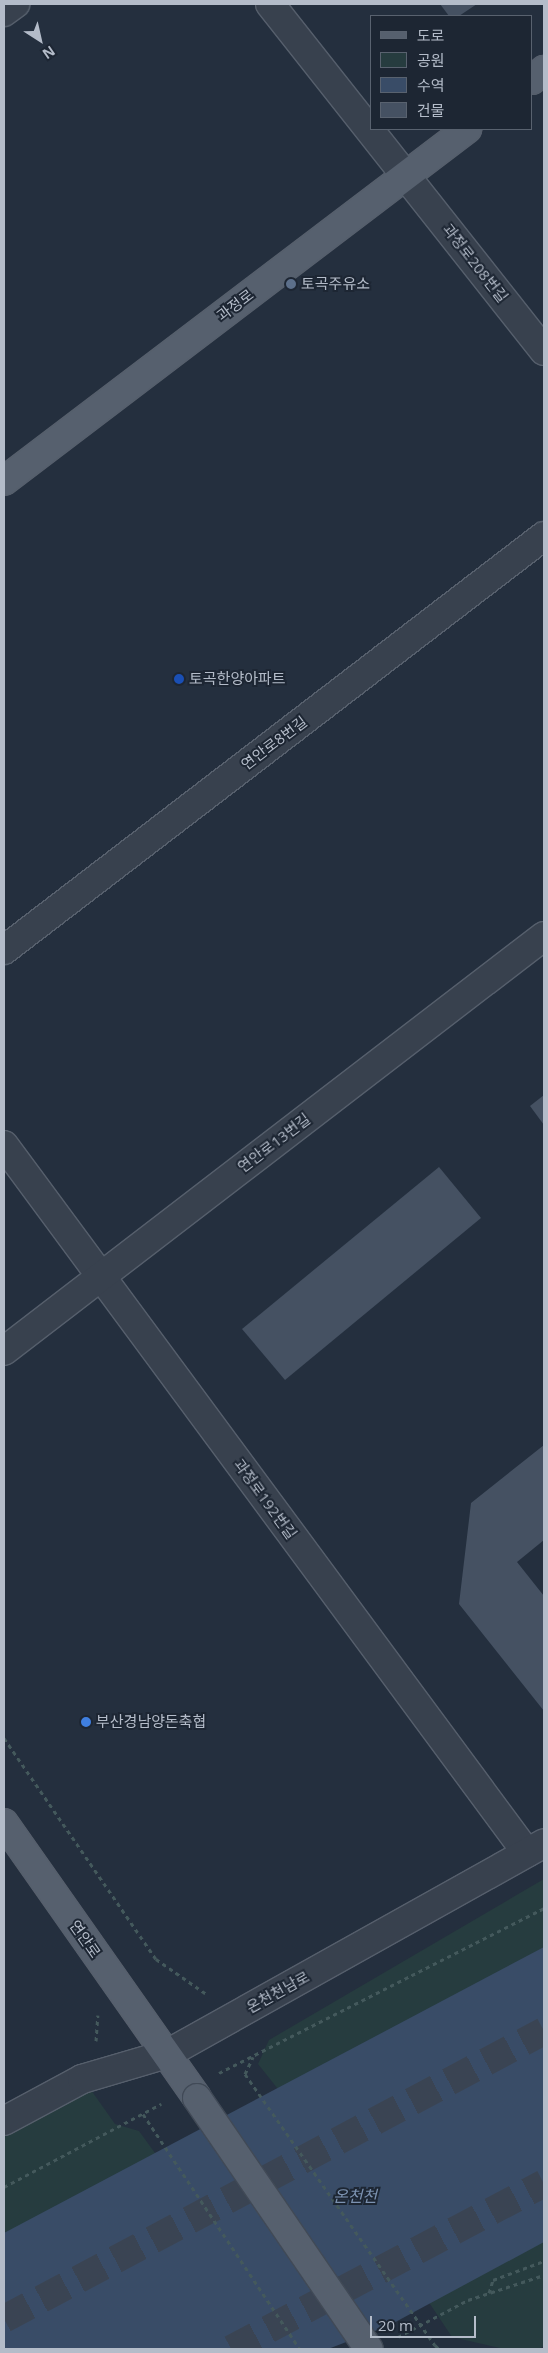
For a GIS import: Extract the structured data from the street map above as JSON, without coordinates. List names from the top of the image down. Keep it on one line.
{"streets":{"main road":["과정로","연안로"],"street":["과정로208번길","연안로8번길","연안로13번길","과정로192번길","온천천남로"]},"crossings":[["과정로208번길","과정로"],["연안로13번길","과정로192번길"],["과정로192번길","온천천남로"],["연안로","온천천남로"]],"water":["온천천"],"places":["토곡주유소","토곡한양아파트","부산경남양돈축협"],"legend":["도로","공원","수역","건물"],"scale_bar":"20 m","north":"bottom right"}
